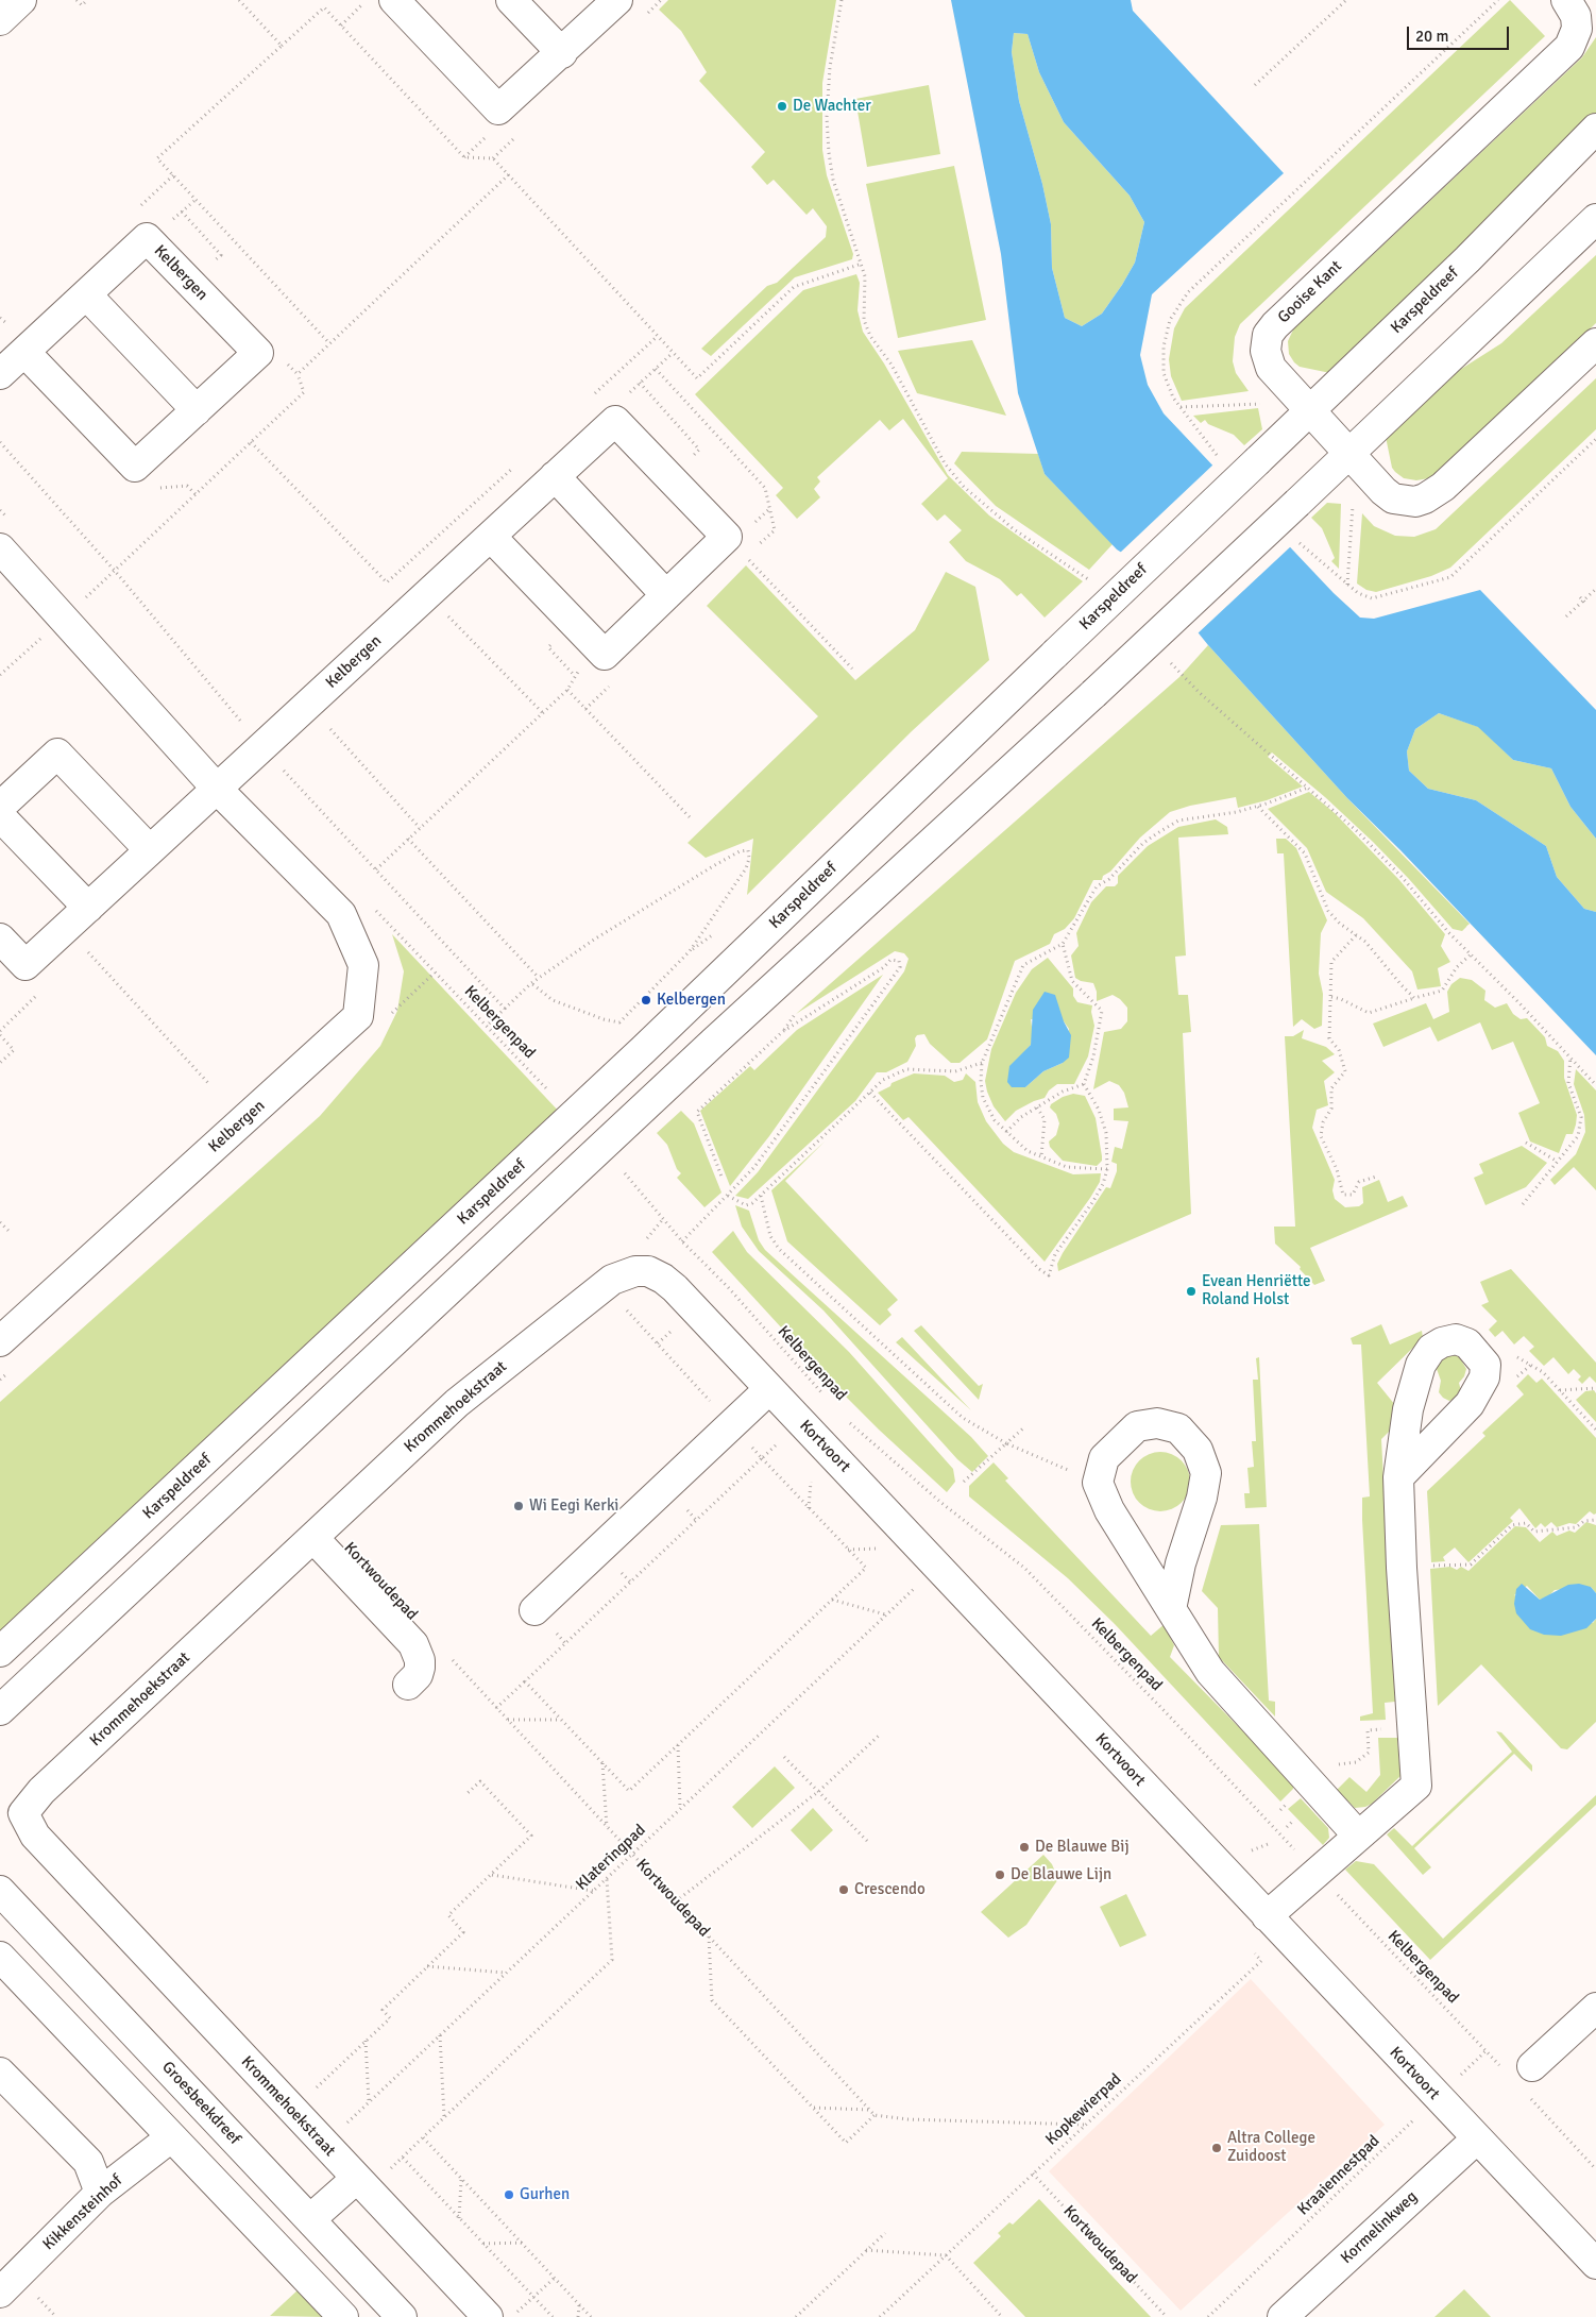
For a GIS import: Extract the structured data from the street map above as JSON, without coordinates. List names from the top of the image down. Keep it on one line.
{"streets":{"street":["Kelbergen","Gooise Kant","Karspeldreef","Krommehoekstraat","Kortvoort","Kortwoudepad","Groesbeekdreef","Kikkensteinhof","Kormelinkweg"],"path":["Kelbergenpad","Klateringpad","Kopkewierpad","Kraaiennestpad"]},"crossings":[["Gooise Kant","Karspeldreef"],["Kelbergenpad","Kraaiennestpad"],["Krommehoekstraat","Kortvoort"],["Krommehoekstraat","Kortwoudepad"],["Krommehoekstraat","Klateringpad"],["Kortvoort","Kopkewierpad"],["Kortvoort","Kraaiennestpad"],["Kortvoort","Kormelinkweg"],["Kortwoudepad","Klateringpad"],["Kortwoudepad","Kopkewierpad"]],"places":["De Wachter","Kelbergen","Evean Henriëtte Roland Holst","Wi Eegi Kerki","De Blauwe Bij","De Blauwe Lijn","Crescendo","Altra College Zuidoost","Gurhen"],"scale_bar":"20 m"}
